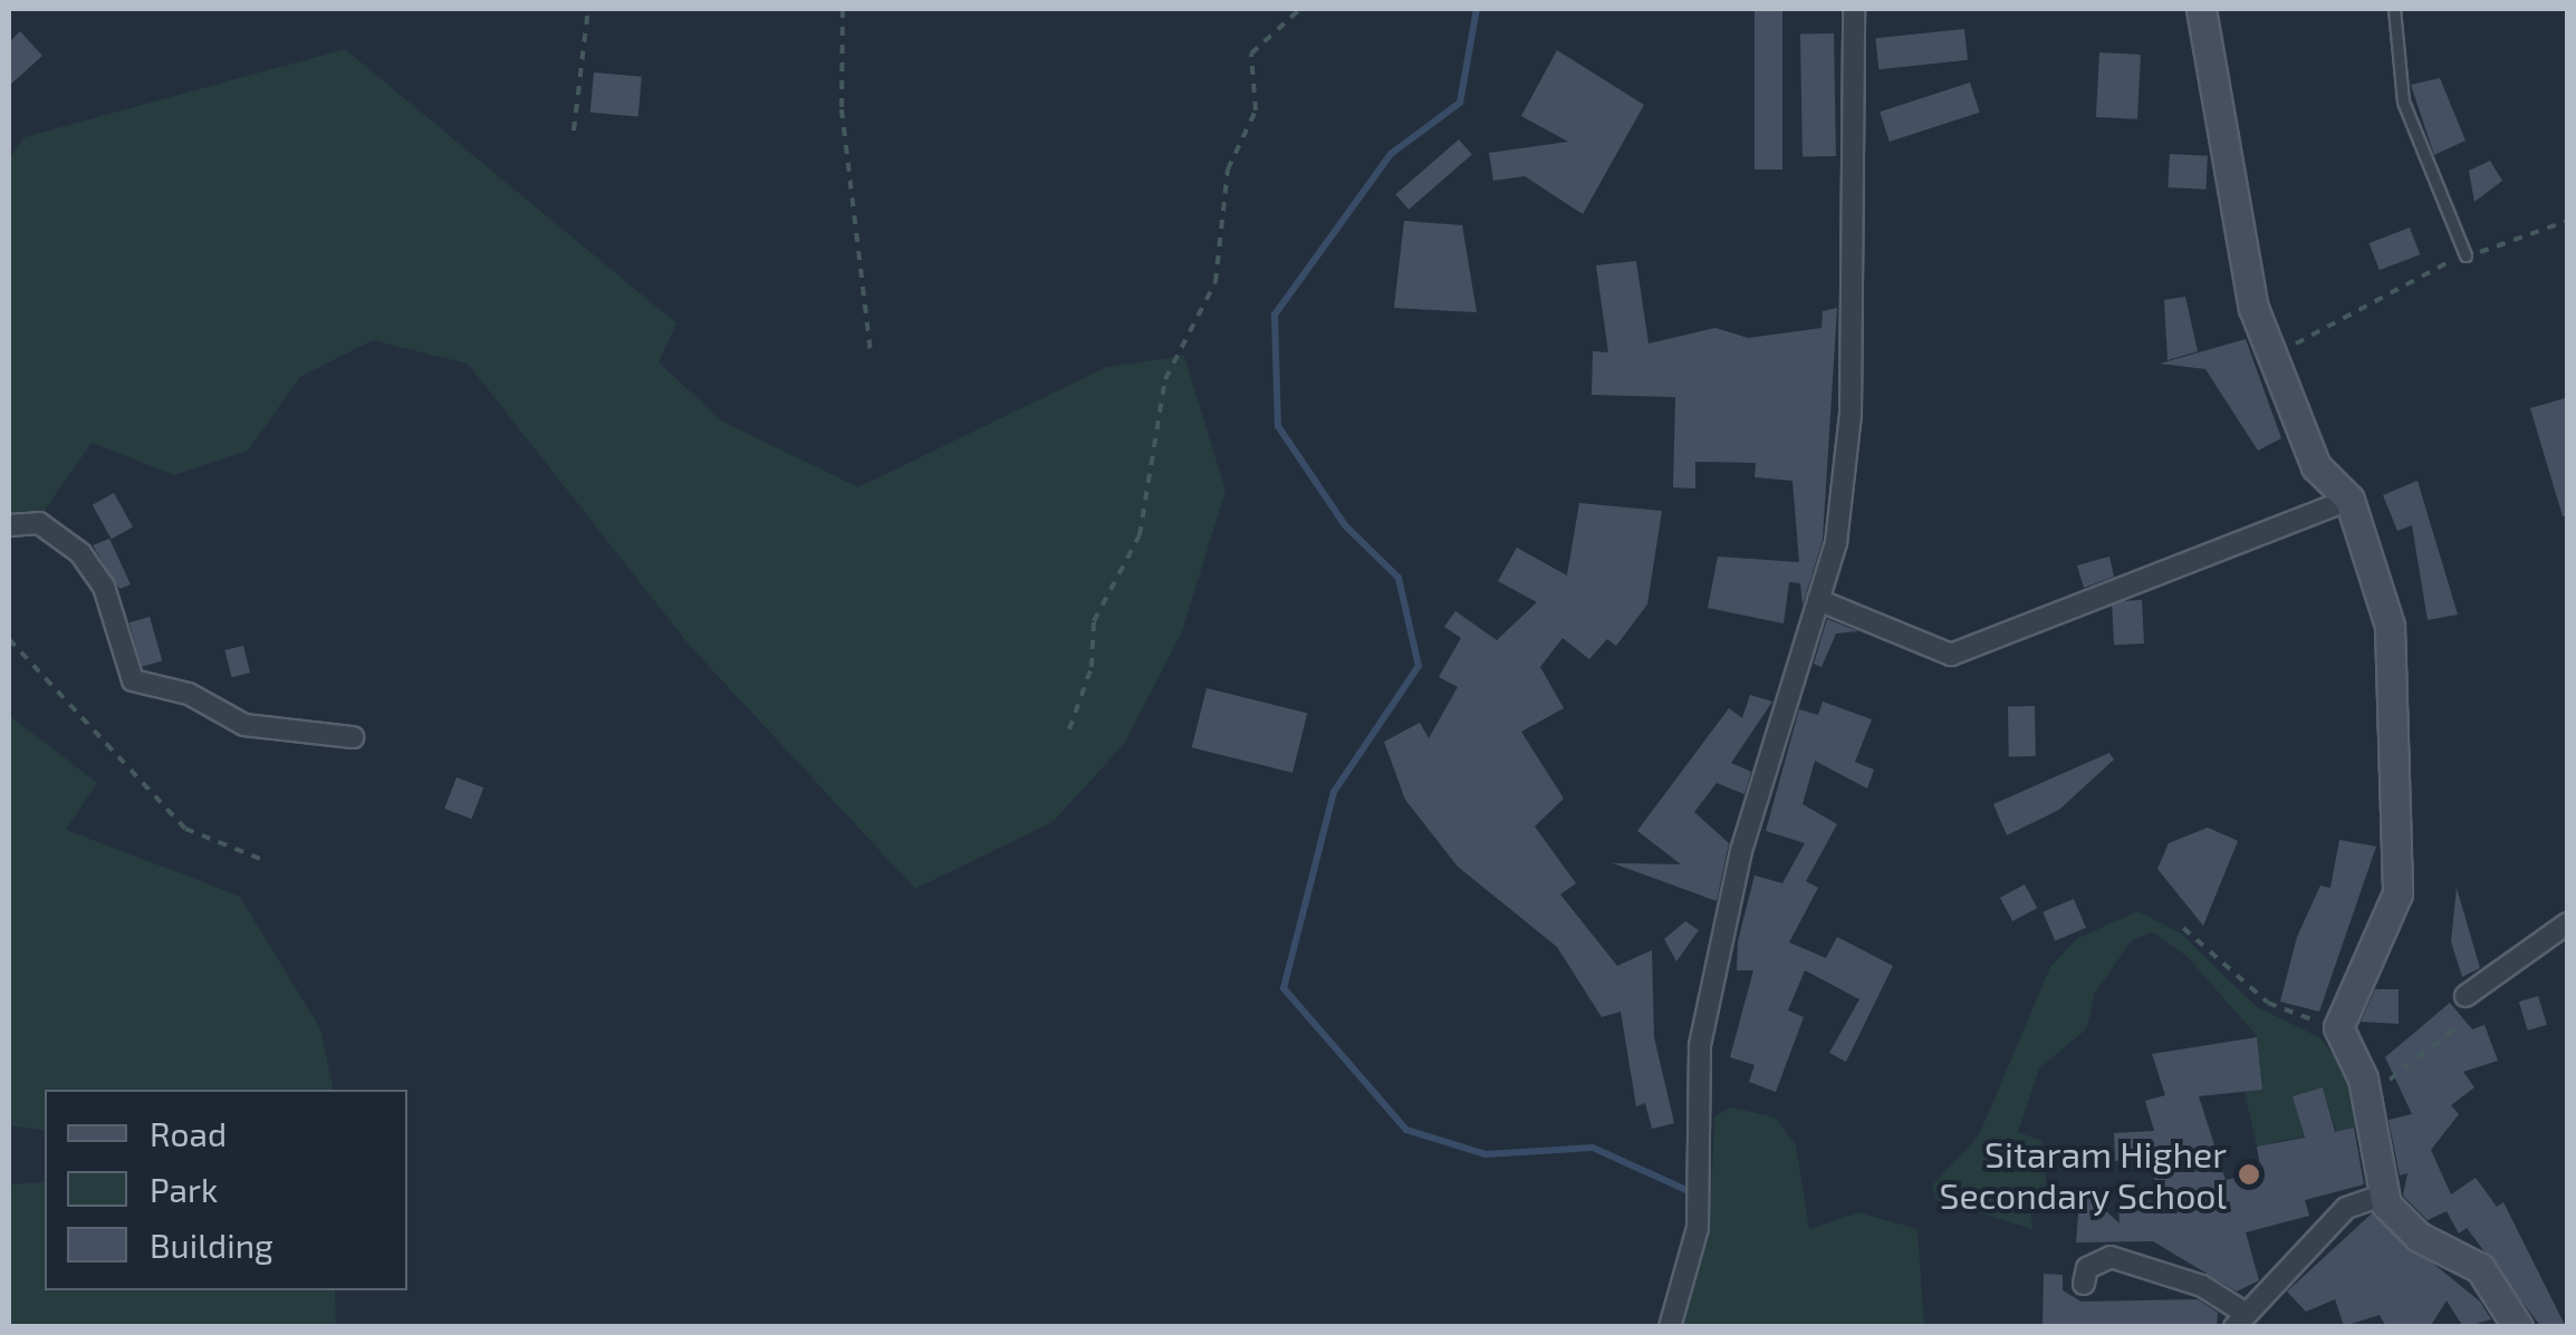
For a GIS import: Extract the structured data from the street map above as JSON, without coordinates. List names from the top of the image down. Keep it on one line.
{"places":["Sitaram Higher Secondary School"],"legend":["Road","Park","Building"]}
